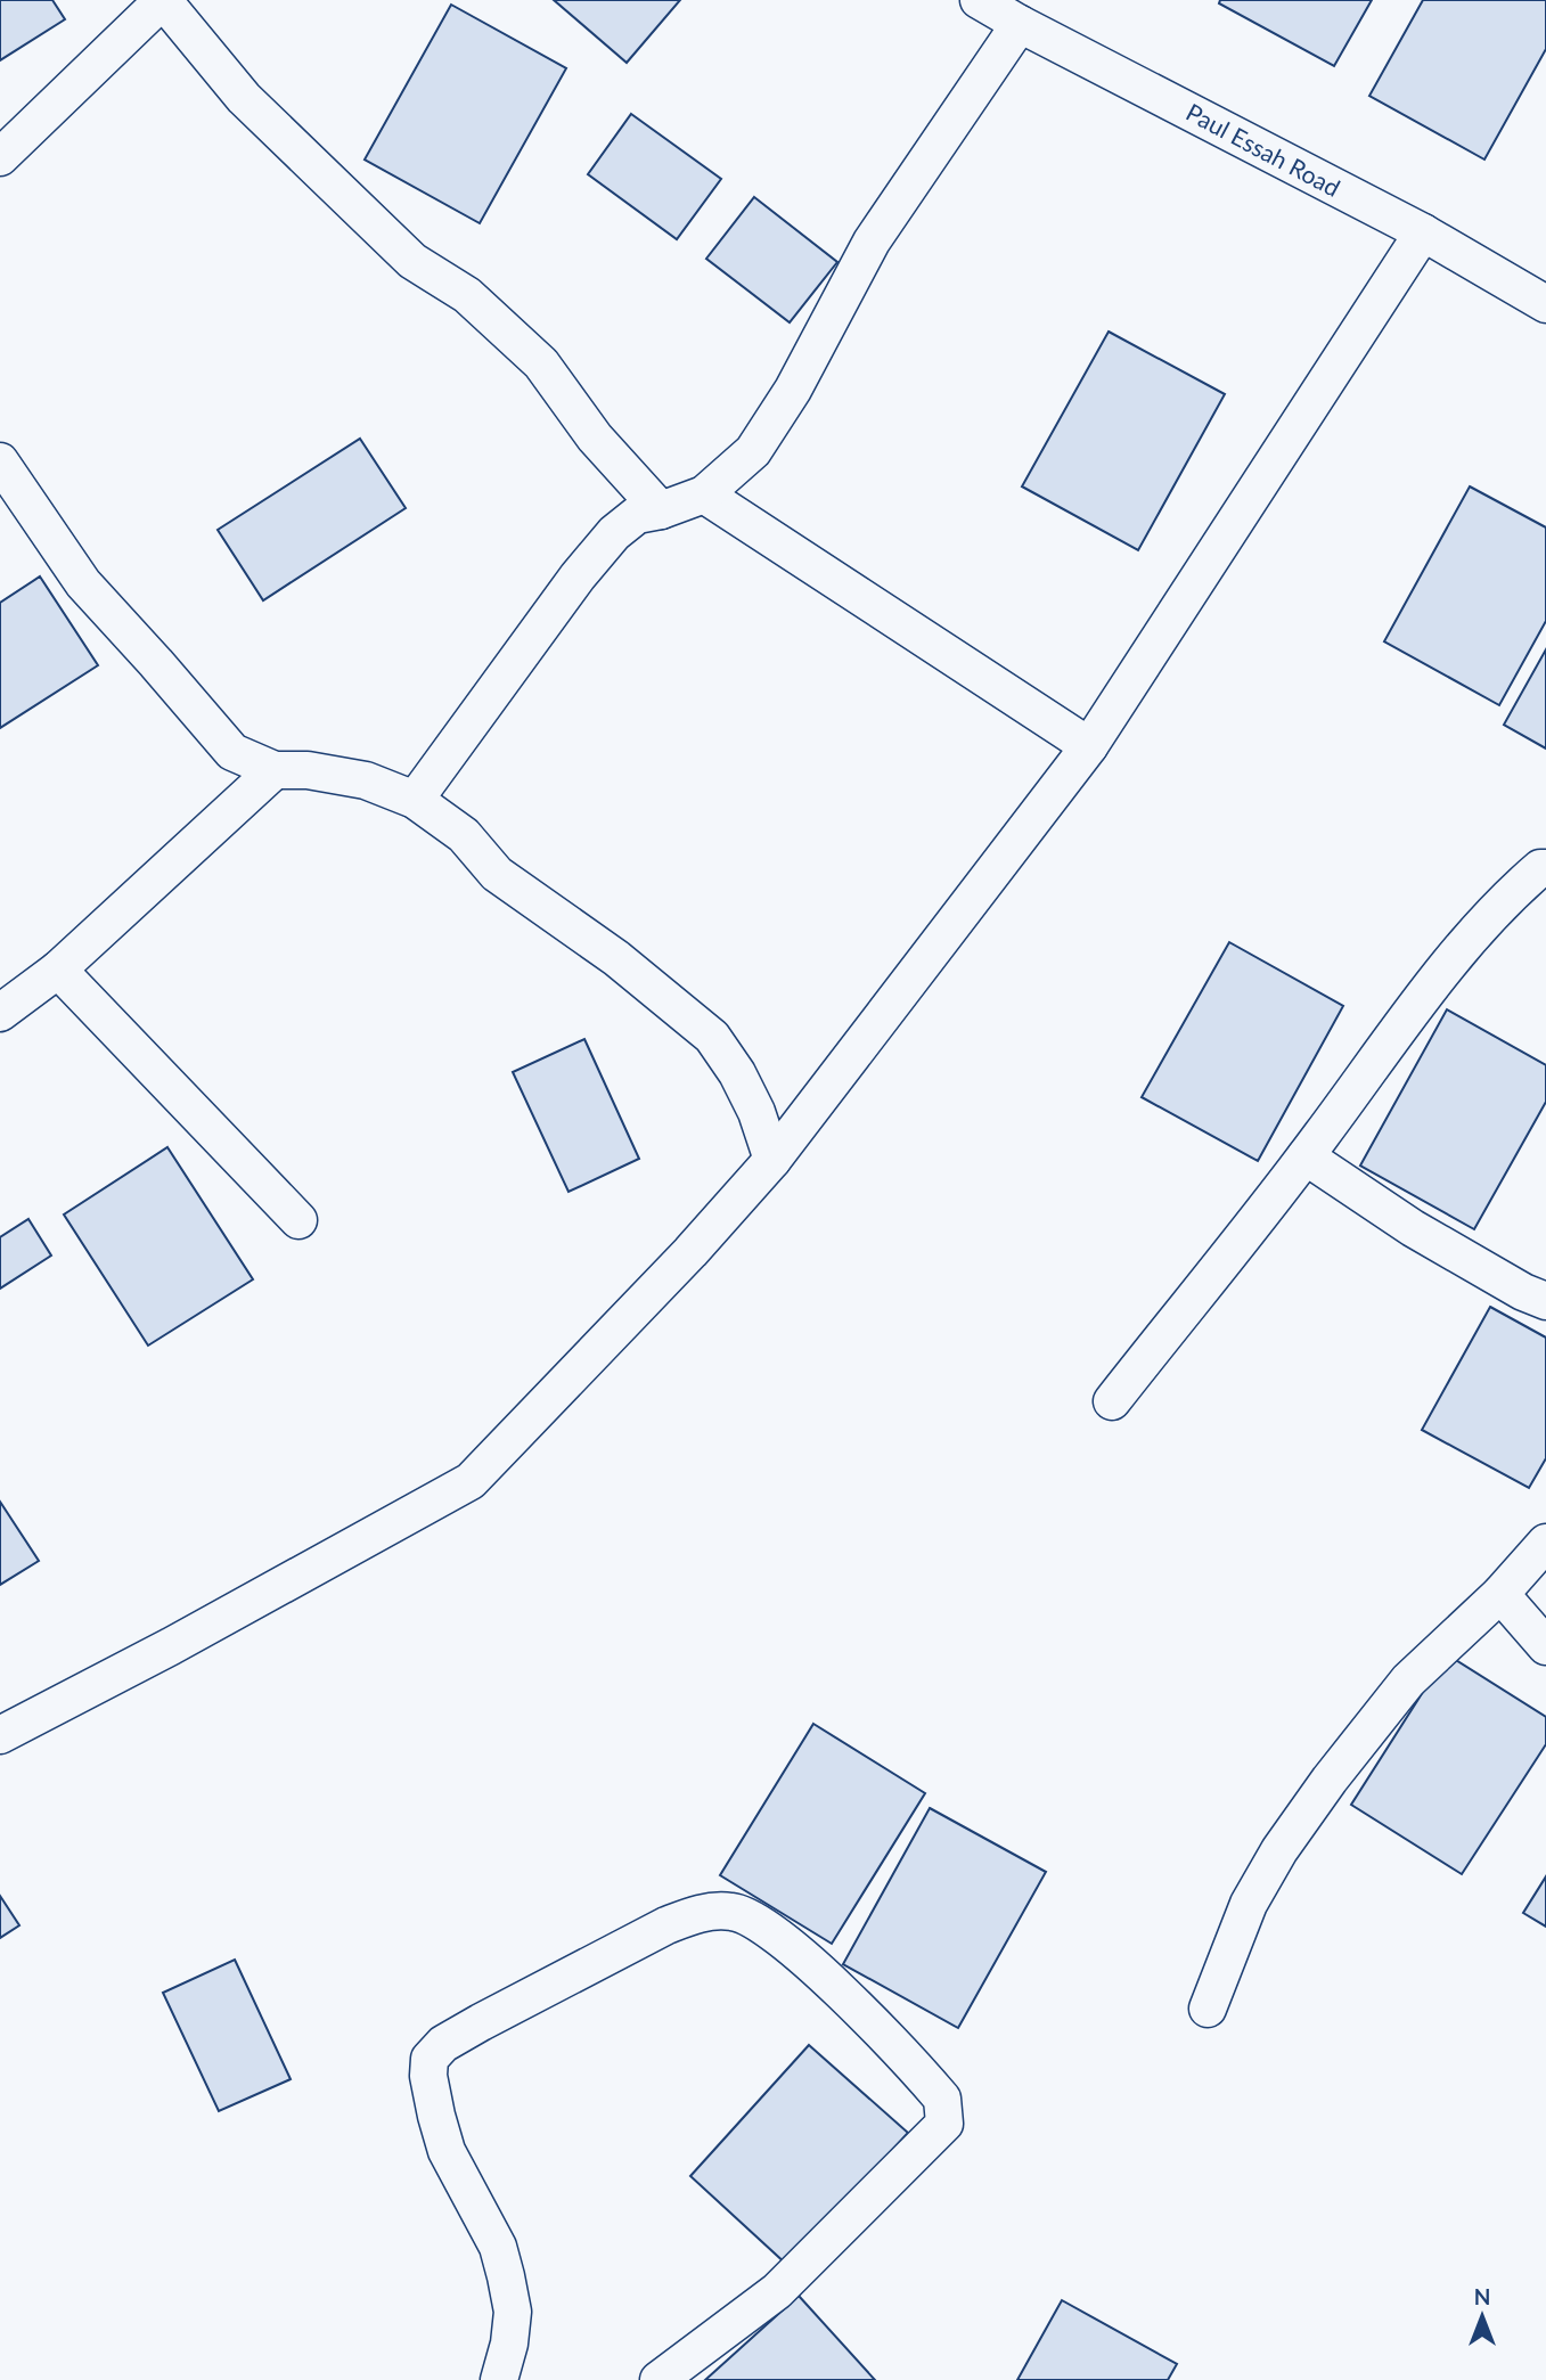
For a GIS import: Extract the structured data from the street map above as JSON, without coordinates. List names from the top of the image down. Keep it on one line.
{"streets":{"street":["Paul Essah Road"]},"north":"top"}
